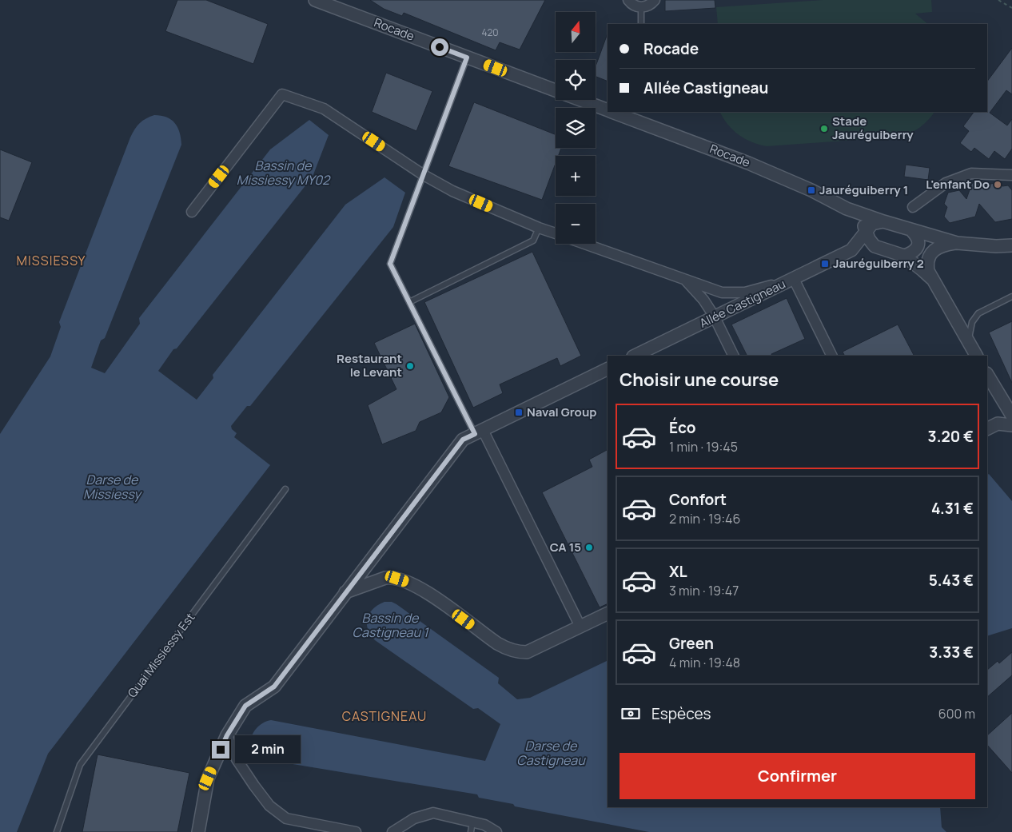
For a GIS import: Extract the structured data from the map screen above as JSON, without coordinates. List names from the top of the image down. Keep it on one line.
{"streets":{"street":["Rocade","Allée Castigneau"],"lane":["Quai Missiessy Est"]},"districts":["MISSIESSY","CASTIGNEAU"],"water":["Bassin de Missiessy MY02","Darse de Missiessy","Bassin de Castigneau 1","Darse de Castigneau"],"places":{"other":["Stade Jauréguiberry","L'enfant Do","Restaurant le Levant","CA 15"],"transit":["Jauréguiberry 1","Jauréguiberry 2","Naval Group"]},"house_numbers":["420"],"north":"top","page":{"map_buttons":["+","−"],"banner":["Rocade","Allée Castigneau"],"heading":"Choisir une course","list":[{"name":"Éco","note":"1 min · 19:45","value":"3.20 €"},{"name":"Confort","note":"2 min · 19:46","value":"4.31 €"},{"name":"XL","note":"3 min · 19:47","value":"5.43 €"},{"name":"Green","note":"4 min · 19:48","value":"3.33 €"}],"pay":["Espèces","600 m"],"bubble":"2 min","buttons":"Confirmer"}}
